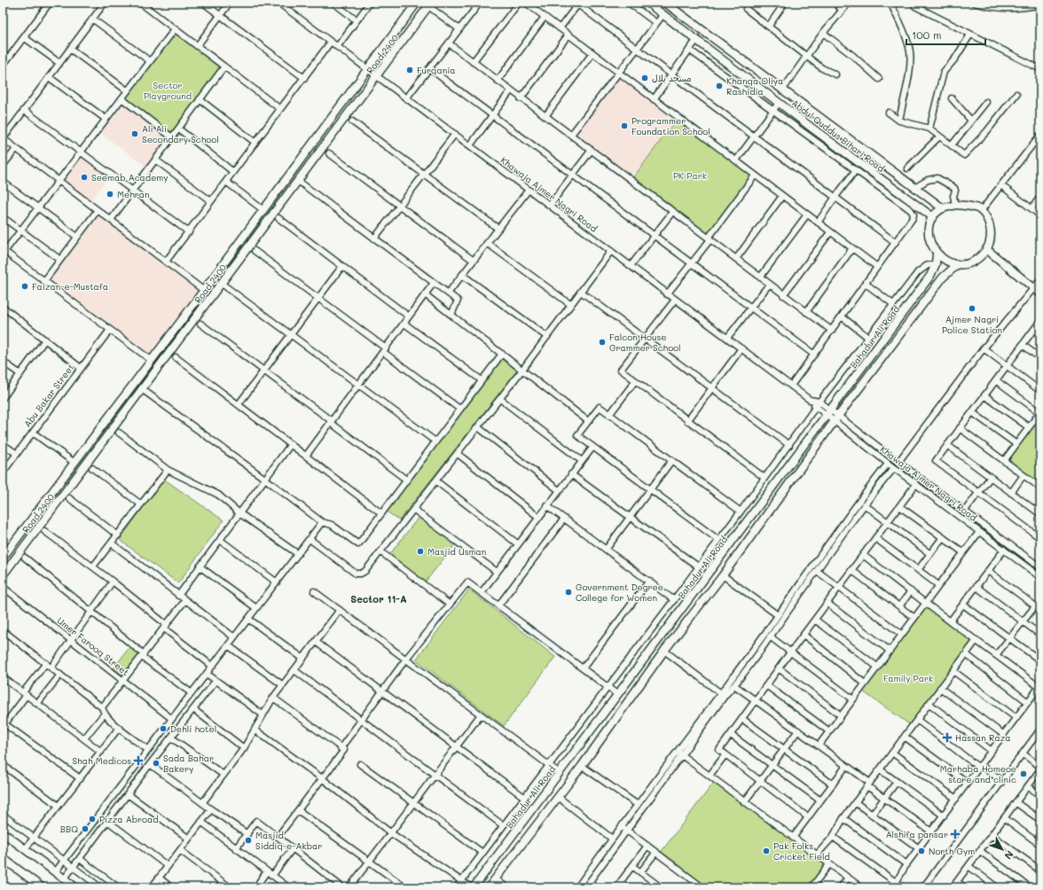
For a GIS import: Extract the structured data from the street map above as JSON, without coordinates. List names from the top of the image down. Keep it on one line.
{"streets":{"main road":["Road 2400","Abdul Quddus Bihari Road","Bahadur Ali Road"],"street":["Khawaja Ajmer Nagri Road","Abu Bakar Street","Umer Farooq Street"]},"crossings":[["Road 2400","Khawaja Ajmer Nagri Road"],["Abdul Quddus Bihari Road","Bahadur Ali Road"],["Khawaja Ajmer Nagri Road","Bahadur Ali Road"]],"districts":["Sector 11-A"],"parks":["Sector Playground","PK Park","Family Park"],"places":{"other":["Furqania","مسجد بلال","Khanqa Oliya Rashidia","Programmer Foundation School","Ali Ali Secondary School","Seemab Academy","Mehran","Faizan-e-Mustafa","Ajmer Nagri Police Station","Falcon House Grammer School","Masjid Usman","Government Degree College for Women","Dehli hotel","Sada Bahar Bakery","Marhaba Homeoe store and clinic","Pizza Abroad","BBQ","Masjid Siddiq-e-Akbar","Pak Folks Cricket Field","North Gym"],"health":["Hassan Raza","Shah Medicos","Alshifa pansar"]},"scale_bar":"100 m","north":"bottom right"}
